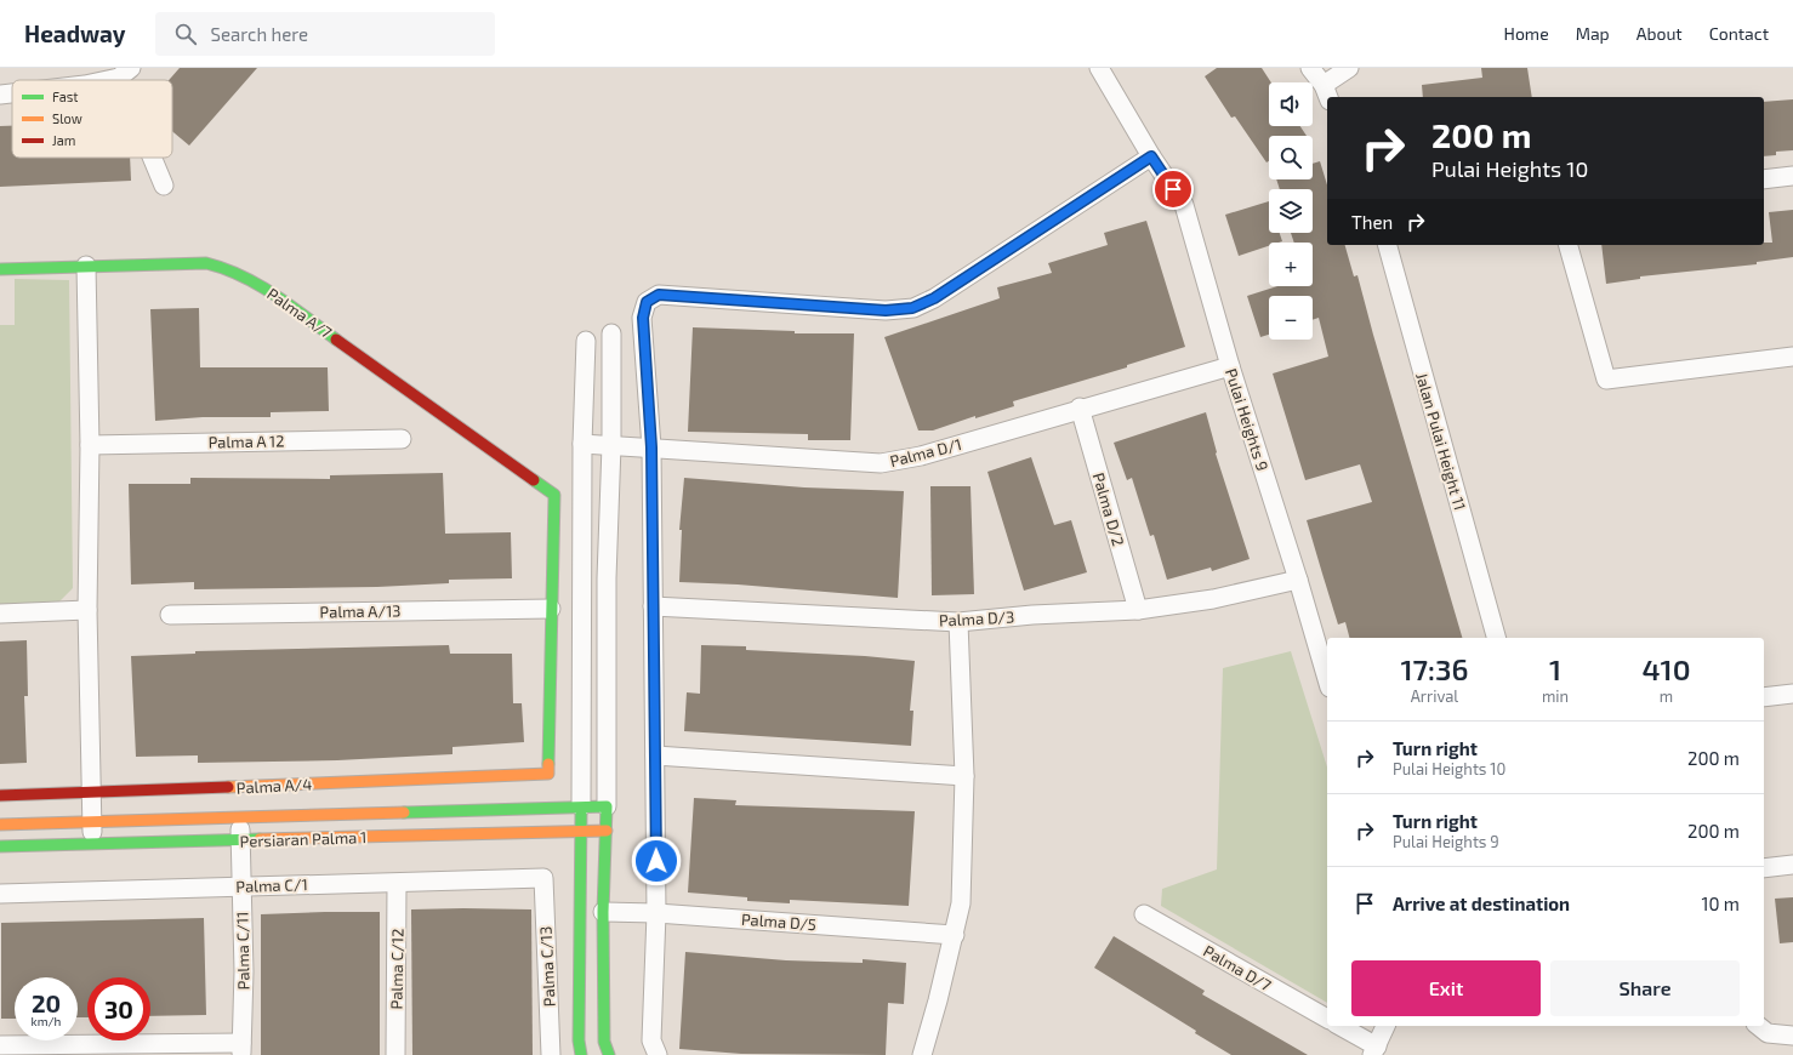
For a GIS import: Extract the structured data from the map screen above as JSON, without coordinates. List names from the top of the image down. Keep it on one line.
{"streets":{"street":["Palma A/7","Pulai Heights 9","Palma A 12","Jalan Pulai Height 11","Palma D/1","Palma D/2","Palma A/13","Palma D/3","Palma A/4","Persiaran Palma 1","Palma C/1","Palma D/5","Palma C/11","Palma C/13","Palma D/7","Palma C/12"]},"crossings":[["Palma A/7","Palma A/13"],["Palma A/7","Palma A/4"],["Pulai Heights 9","Palma D/1"],["Pulai Heights 9","Palma D/3"],["Palma D/1","Palma D/2"],["Palma D/2","Palma D/3"],["Palma A/13","Palma A/4"],["Persiaran Palma 1","Palma C/11"],["Palma C/1","Palma C/11"],["Palma C/1","Palma C/13"],["Palma C/1","Palma C/12"]],"legend":["Fast","Slow","Jam"],"page":{"header":"Headway","search":"Search here","nav":["Home","Map","About","Contact"],"map_buttons":["+","−"],"turn":["200 m","Pulai Heights 10"],"then":"Then","eta":["17:36","Arrival","1","min","410","m"],"list":[{"name":"Turn right","note":"Pulai Heights 10","value":"200 m"},{"name":"Turn right","note":"Pulai Heights 9","value":"200 m"},{"name":"Arrive at destination","value":"10 m"}],"buttons":["Exit","Share"],"speed":"20 km/h","limit":"30"}}
